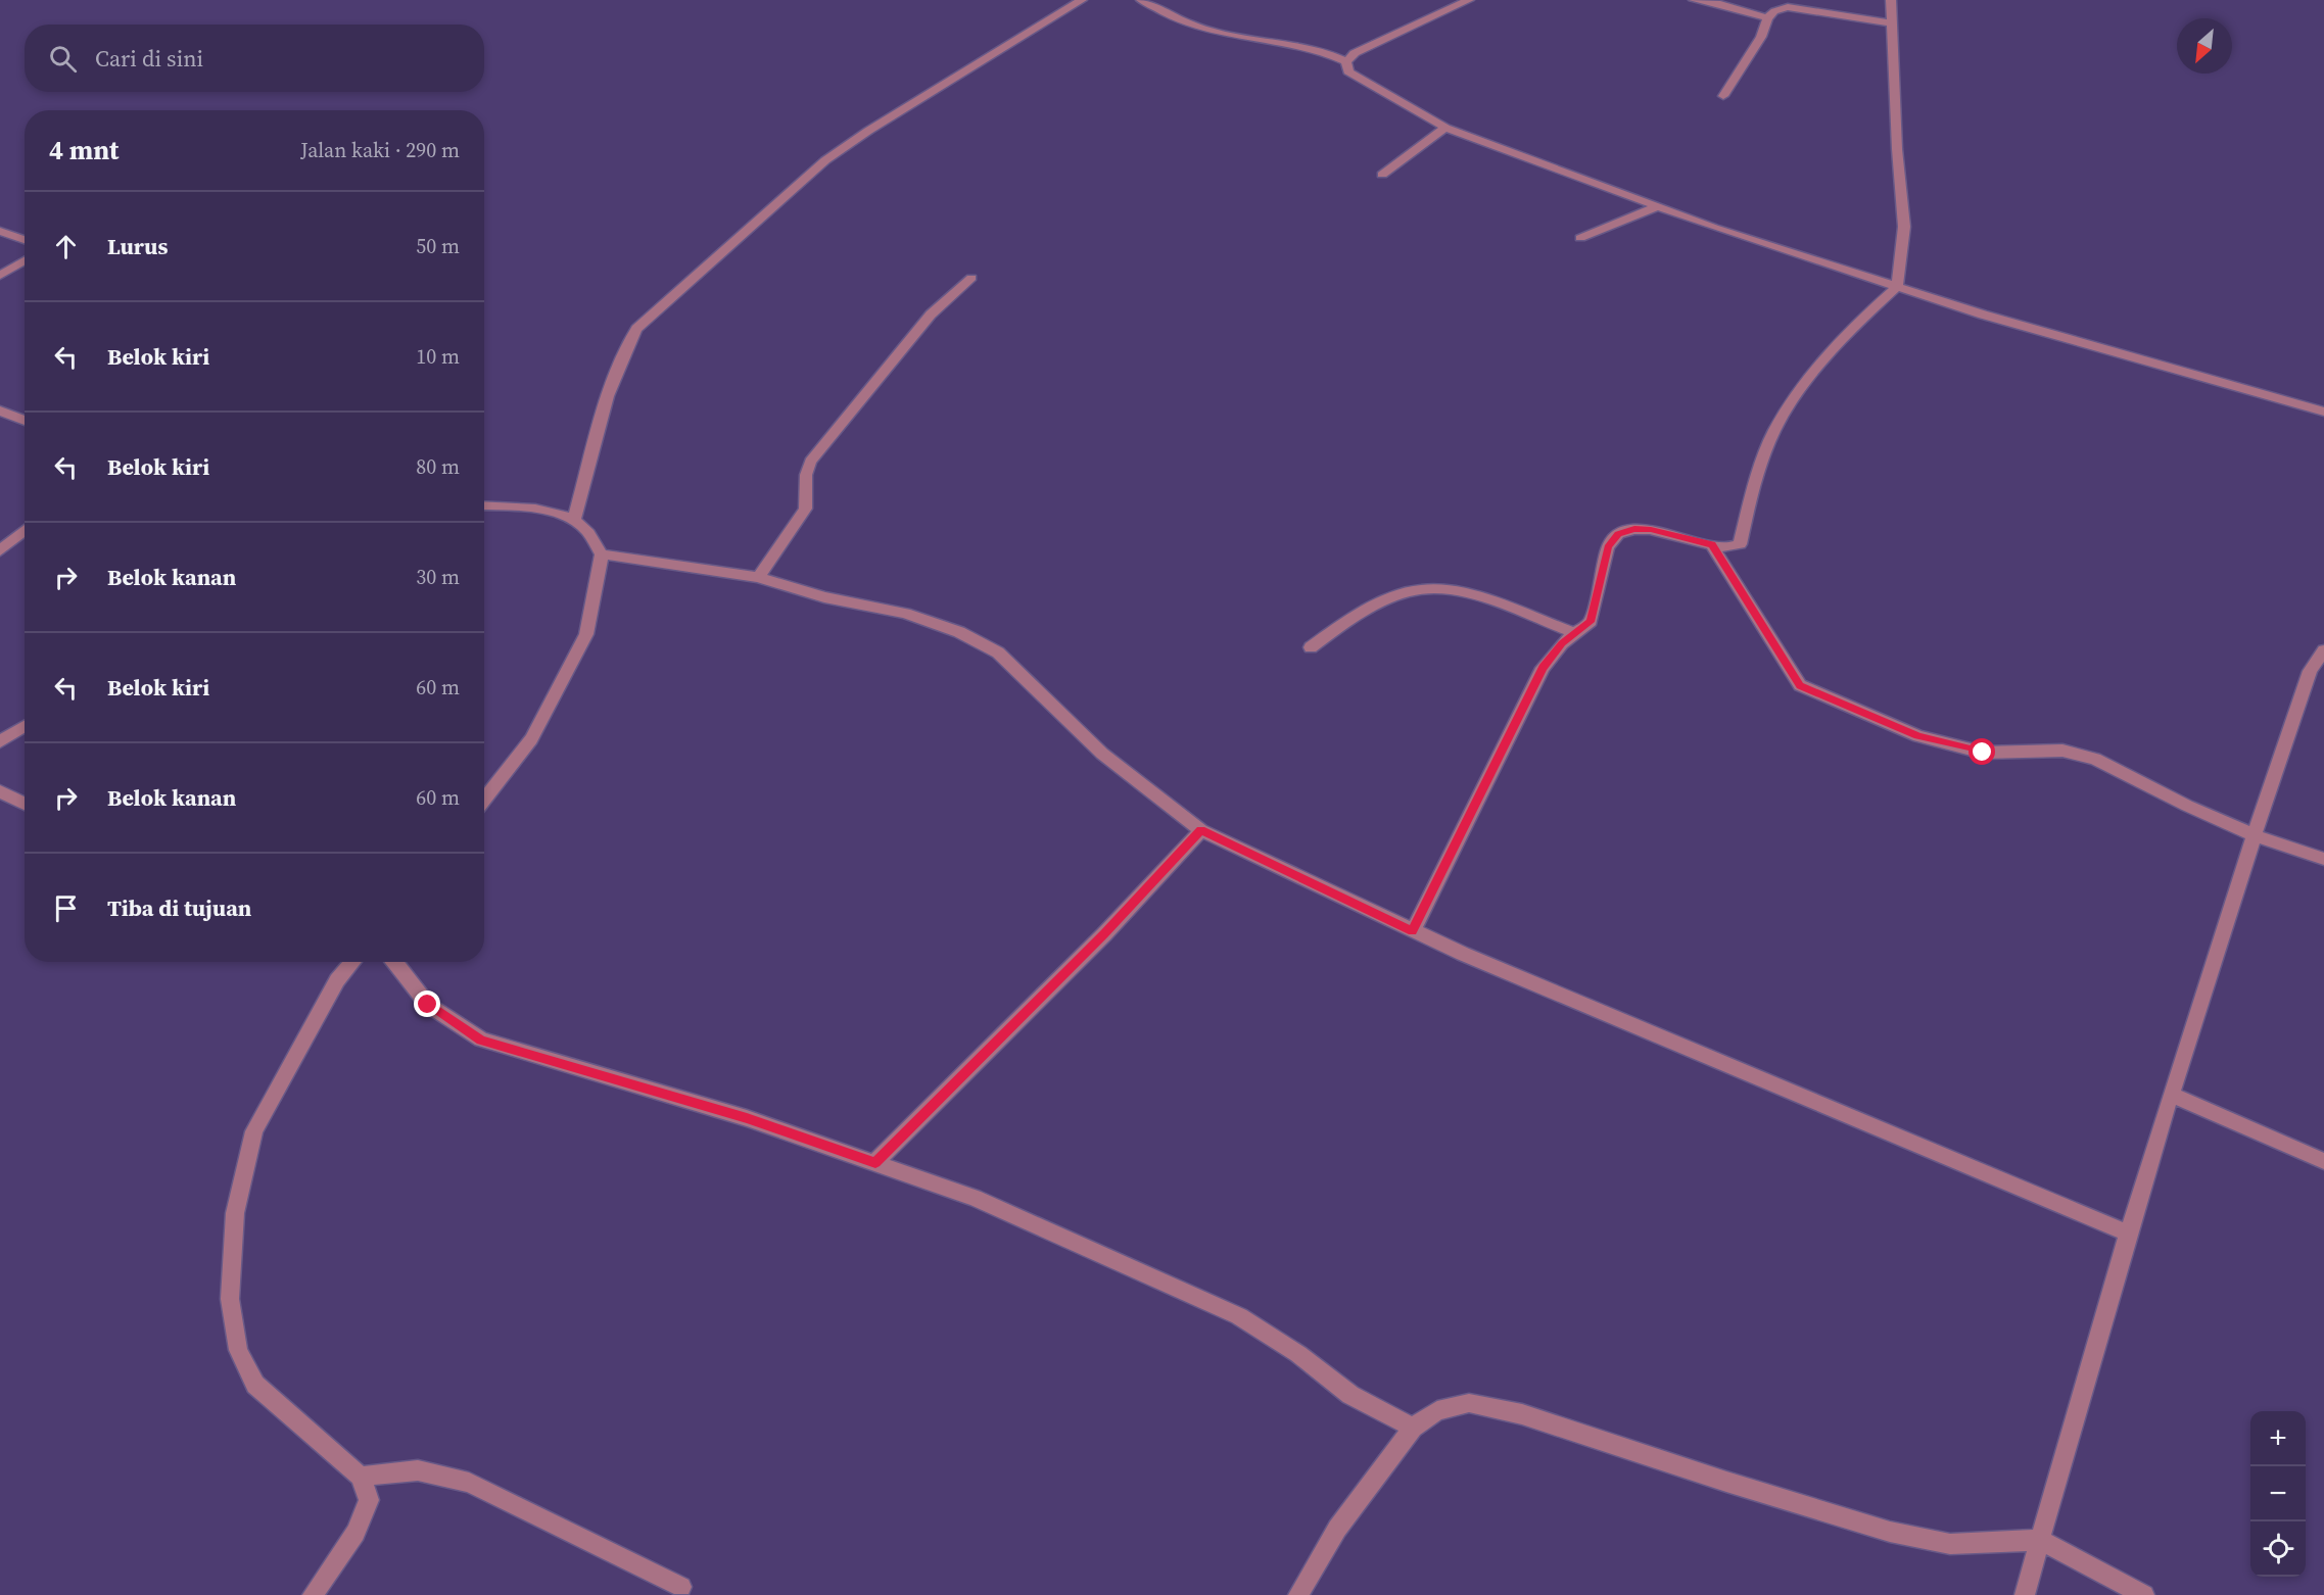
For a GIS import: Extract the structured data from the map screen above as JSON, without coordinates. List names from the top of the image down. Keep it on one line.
{"north":"bottom left","page":{"search":"Cari di sini","heading":["4 mnt","Jalan kaki · 290 m"],"list":[["Lurus","50 m"],["Belok kiri","10 m"],["Belok kiri","80 m"],["Belok kanan","30 m"],["Belok kiri","60 m"],["Belok kanan","60 m"],"Tiba di tujuan"],"map_buttons":["+","−"]}}
